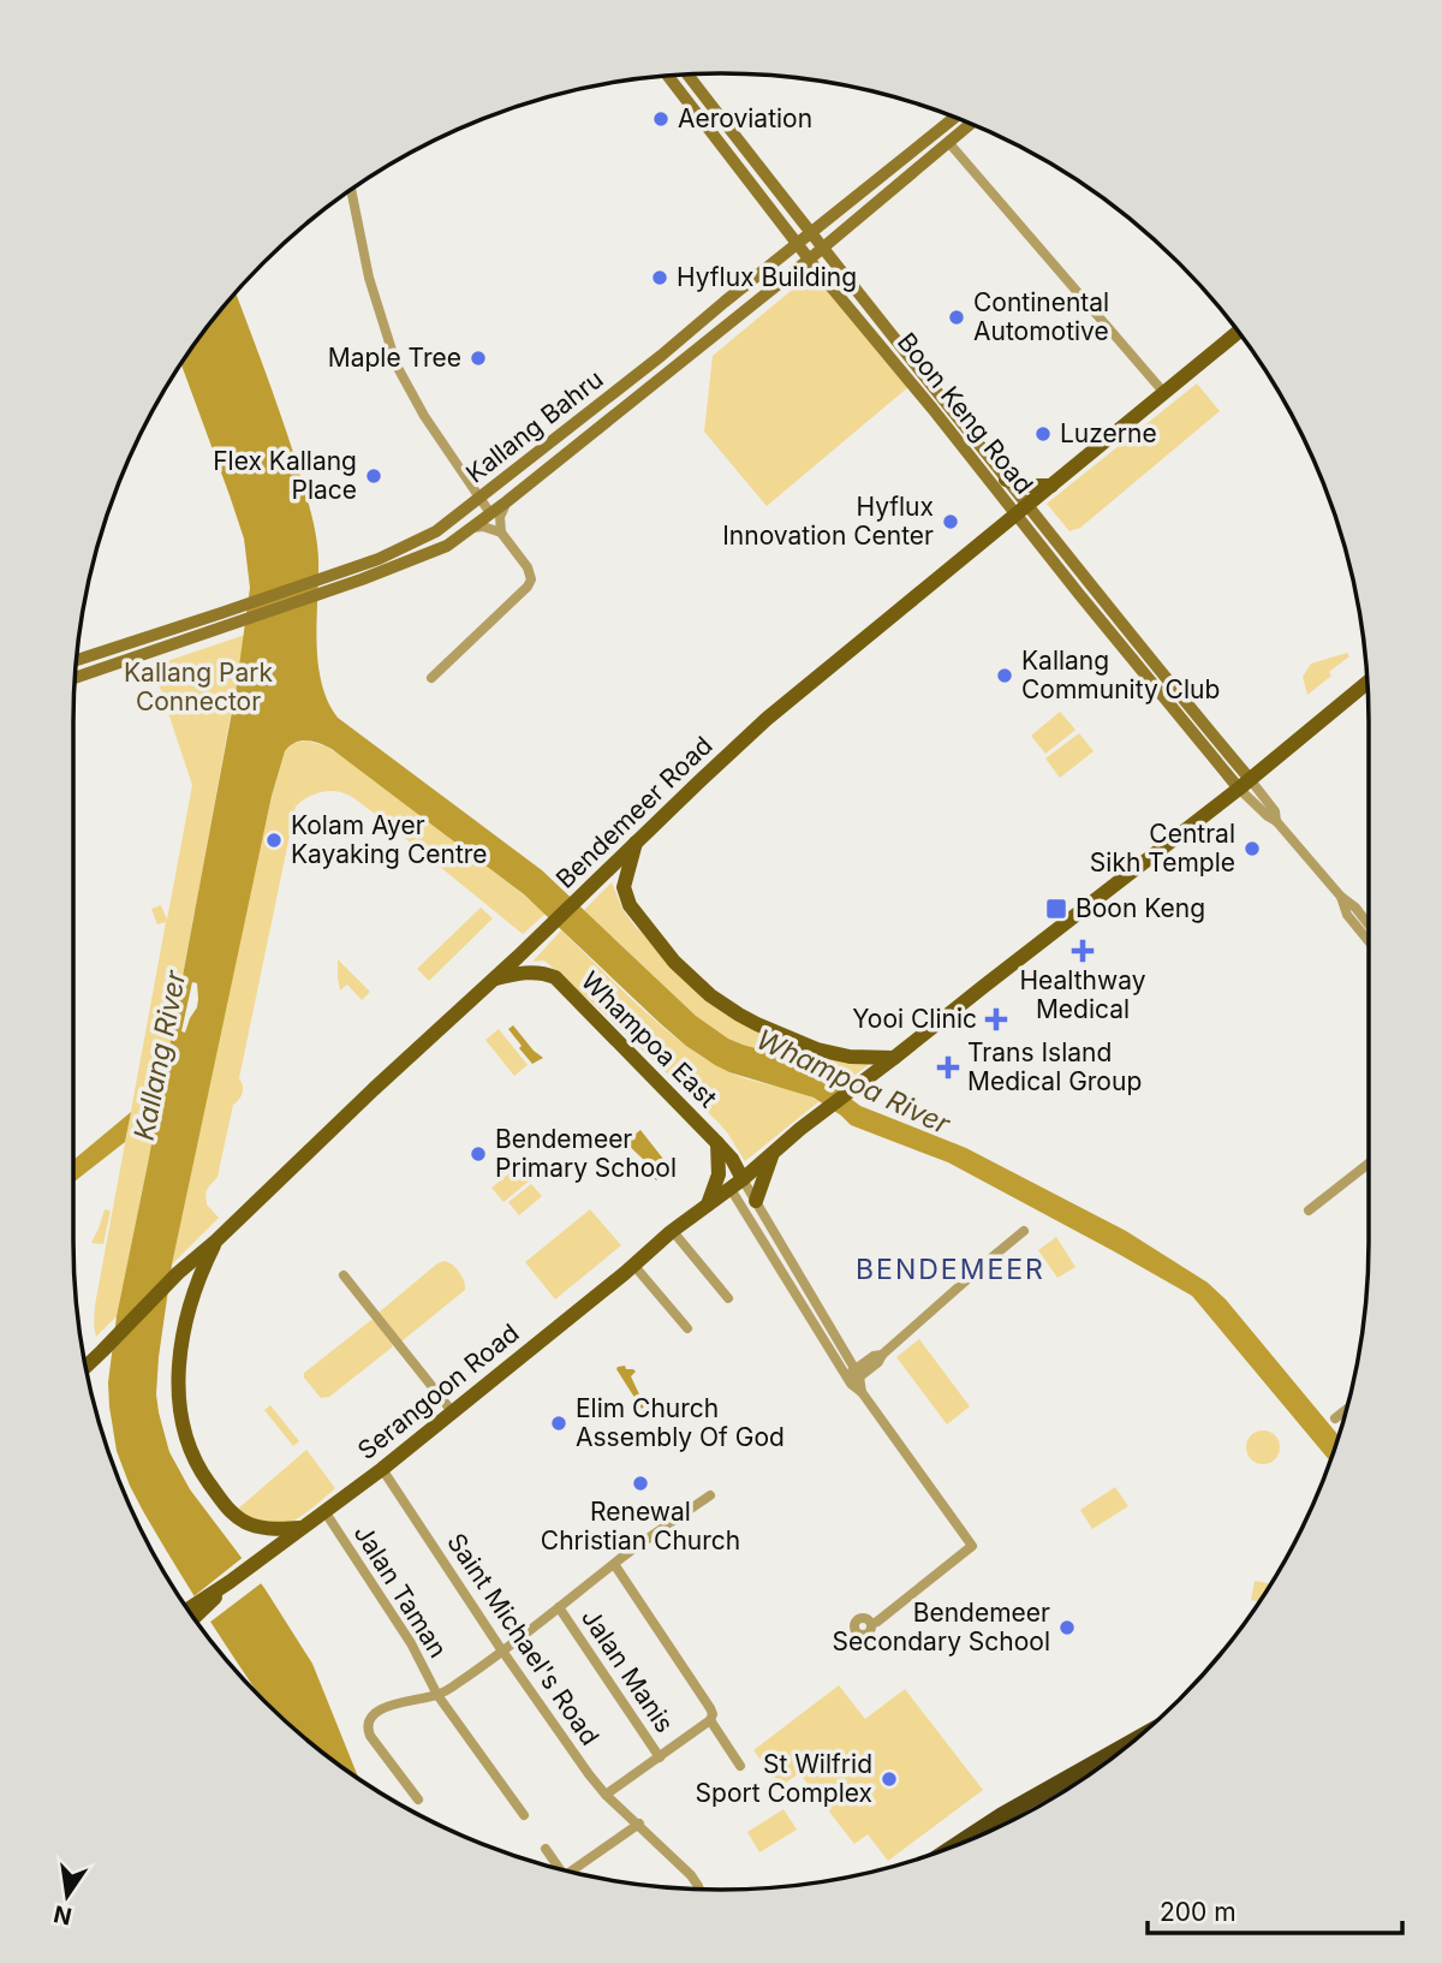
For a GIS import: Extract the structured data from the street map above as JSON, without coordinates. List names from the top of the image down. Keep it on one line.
{"streets":{"main road":["Boon Keng Road","Kallang Bahru","Bendemeer Road","Whampoa East","Serangoon Road"],"street":["Jalan Taman","Saint Michael's Road","Jalan Manis"]},"crossings":[["Boon Keng Road","Kallang Bahru"],["Boon Keng Road","Bendemeer Road"],["Boon Keng Road","Serangoon Road"],["Bendemeer Road","Whampoa East"],["Whampoa East","Serangoon Road"],["Serangoon Road","Jalan Taman"],["Serangoon Road","Saint Michael's Road"],["Jalan Taman","Saint Michael's Road"],["Jalan Taman","Jalan Manis"]],"districts":["BENDEMEER"],"water":["Kallang River","Whampoa River"],"parks":["Kallang Park Connector"],"places":{"other":["Aeroviation","Hyflux Building","Continental Automotive","Maple Tree","Luzerne","Flex Kallang Place","Hyflux Innovation Center","Kallang Community Club","Kolam Ayer Kayaking Centre","Central Sikh Temple","Bendemeer Primary School","Elim Church Assembly Of God","Renewal Christian Church","Bendemeer Secondary School","St Wilfrid Sport Complex"],"transit":["Boon Keng"],"health":["Healthway Medical","Yooi Clinic","Trans Island Medical Group"]},"scale_bar":"200 m","north":"bottom"}
